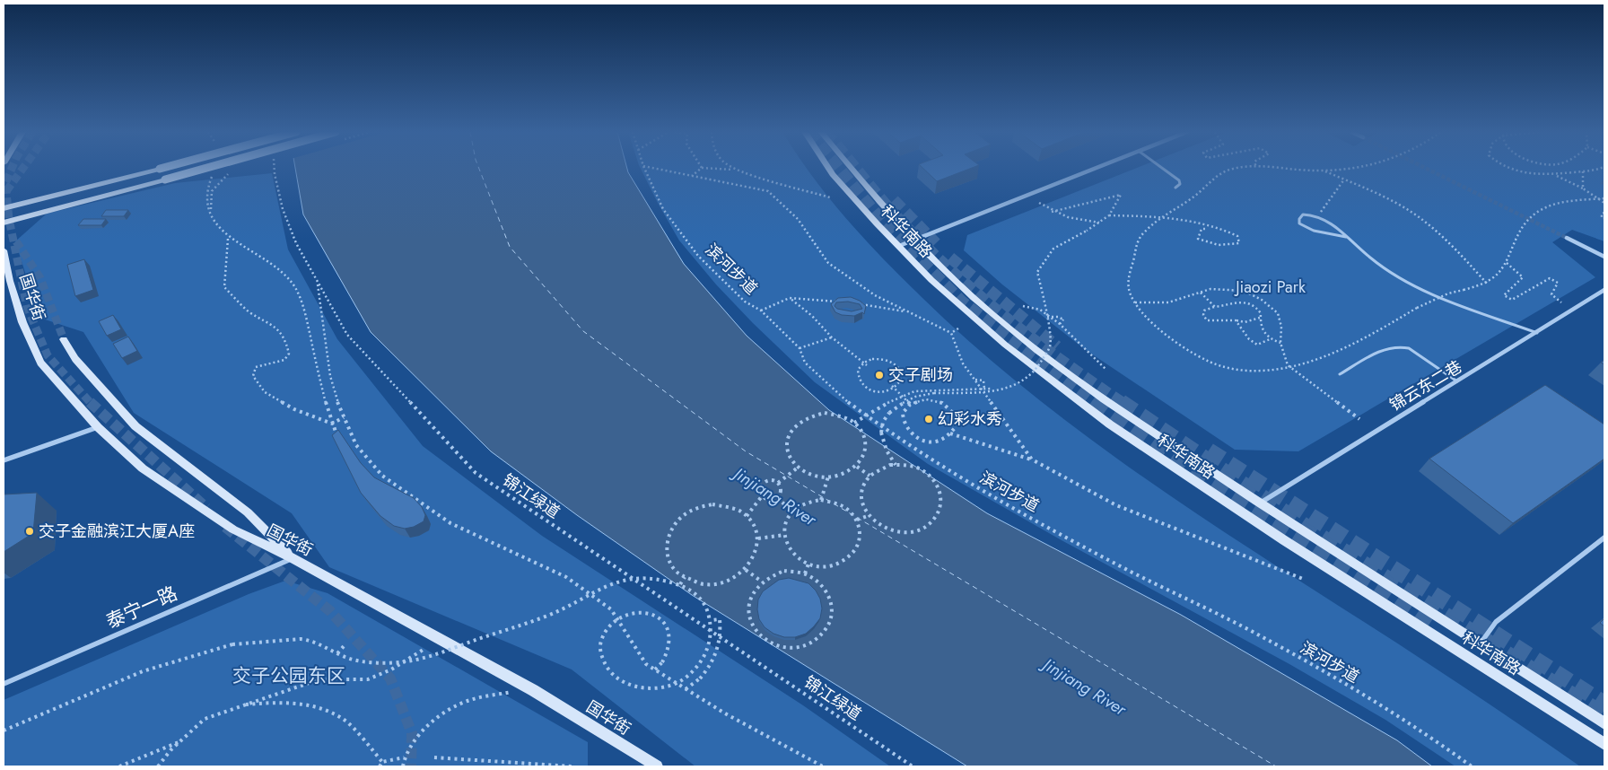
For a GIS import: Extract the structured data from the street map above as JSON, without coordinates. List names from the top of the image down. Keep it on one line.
{"streets":{"main road":["科华南路","国华街"],"street":["锦云东二巷","泰宁一路"],"path":["滨河步道","锦江绿道"]},"crossings":[["科华南路","锦云东二巷"],["国华街","泰宁一路"]],"water":["Jinjiang River"],"parks":["Jiaozi Park","交子公园东区"],"places":["交子剧场","幻彩水秀","交子金融滨江大厦A座"]}
